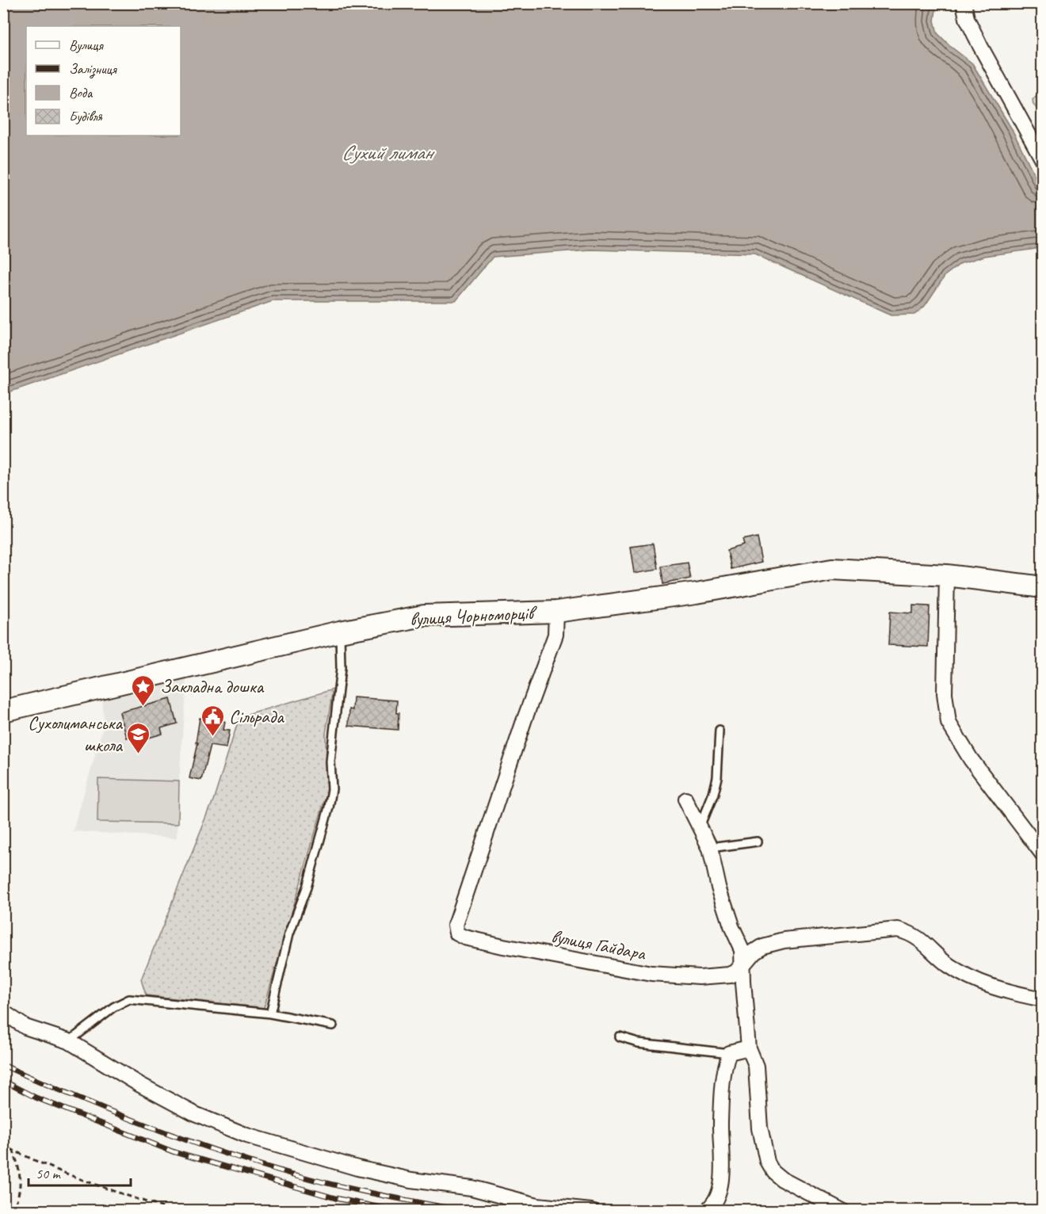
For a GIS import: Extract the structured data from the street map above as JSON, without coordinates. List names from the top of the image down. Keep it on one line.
{"streets":{"main road":["вулиця Чорноморців"],"street":["вулиця Гайдара"]},"crossings":[["вулиця Чорноморців","вулиця Гайдара"]],"water":["Сухий лиман"],"places":{"place":["Закладна дошка"],"public building":["Сільрада"],"school or university":["Сухолиманська школа"]},"legend":["Вулиця","Залізниця","Вода","Будівля"],"scale_bar":"50 m"}
